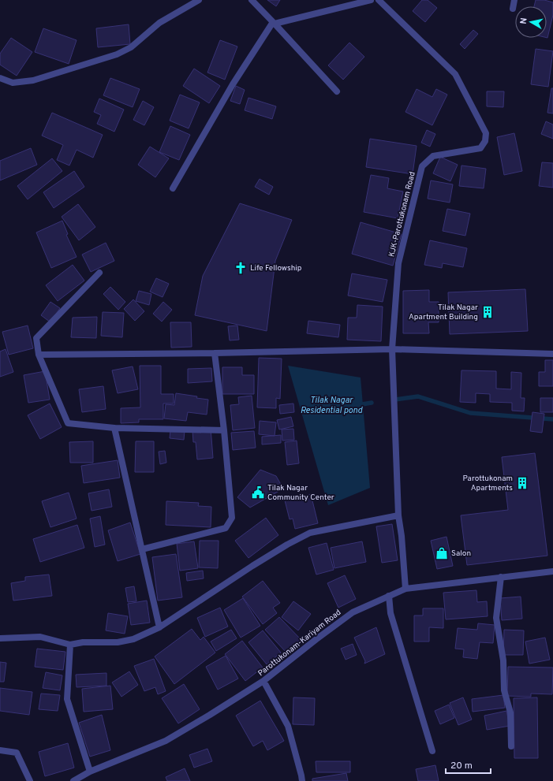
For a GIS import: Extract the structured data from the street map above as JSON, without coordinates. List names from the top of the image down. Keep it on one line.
{"streets":{"street":["KJK-Parottukonam Road","Parottukonam-Kariyam Road"]},"water":["Tilak Nagar Residential pond"],"places":{"church":["Life Fellowship"],"building":["Tilak Nagar Apartment Building","Parottukonam Apartments"],"public building":["Tilak Nagar Community Center"],"shop":["Salon"]},"scale_bar":"20 m","north":"left"}
